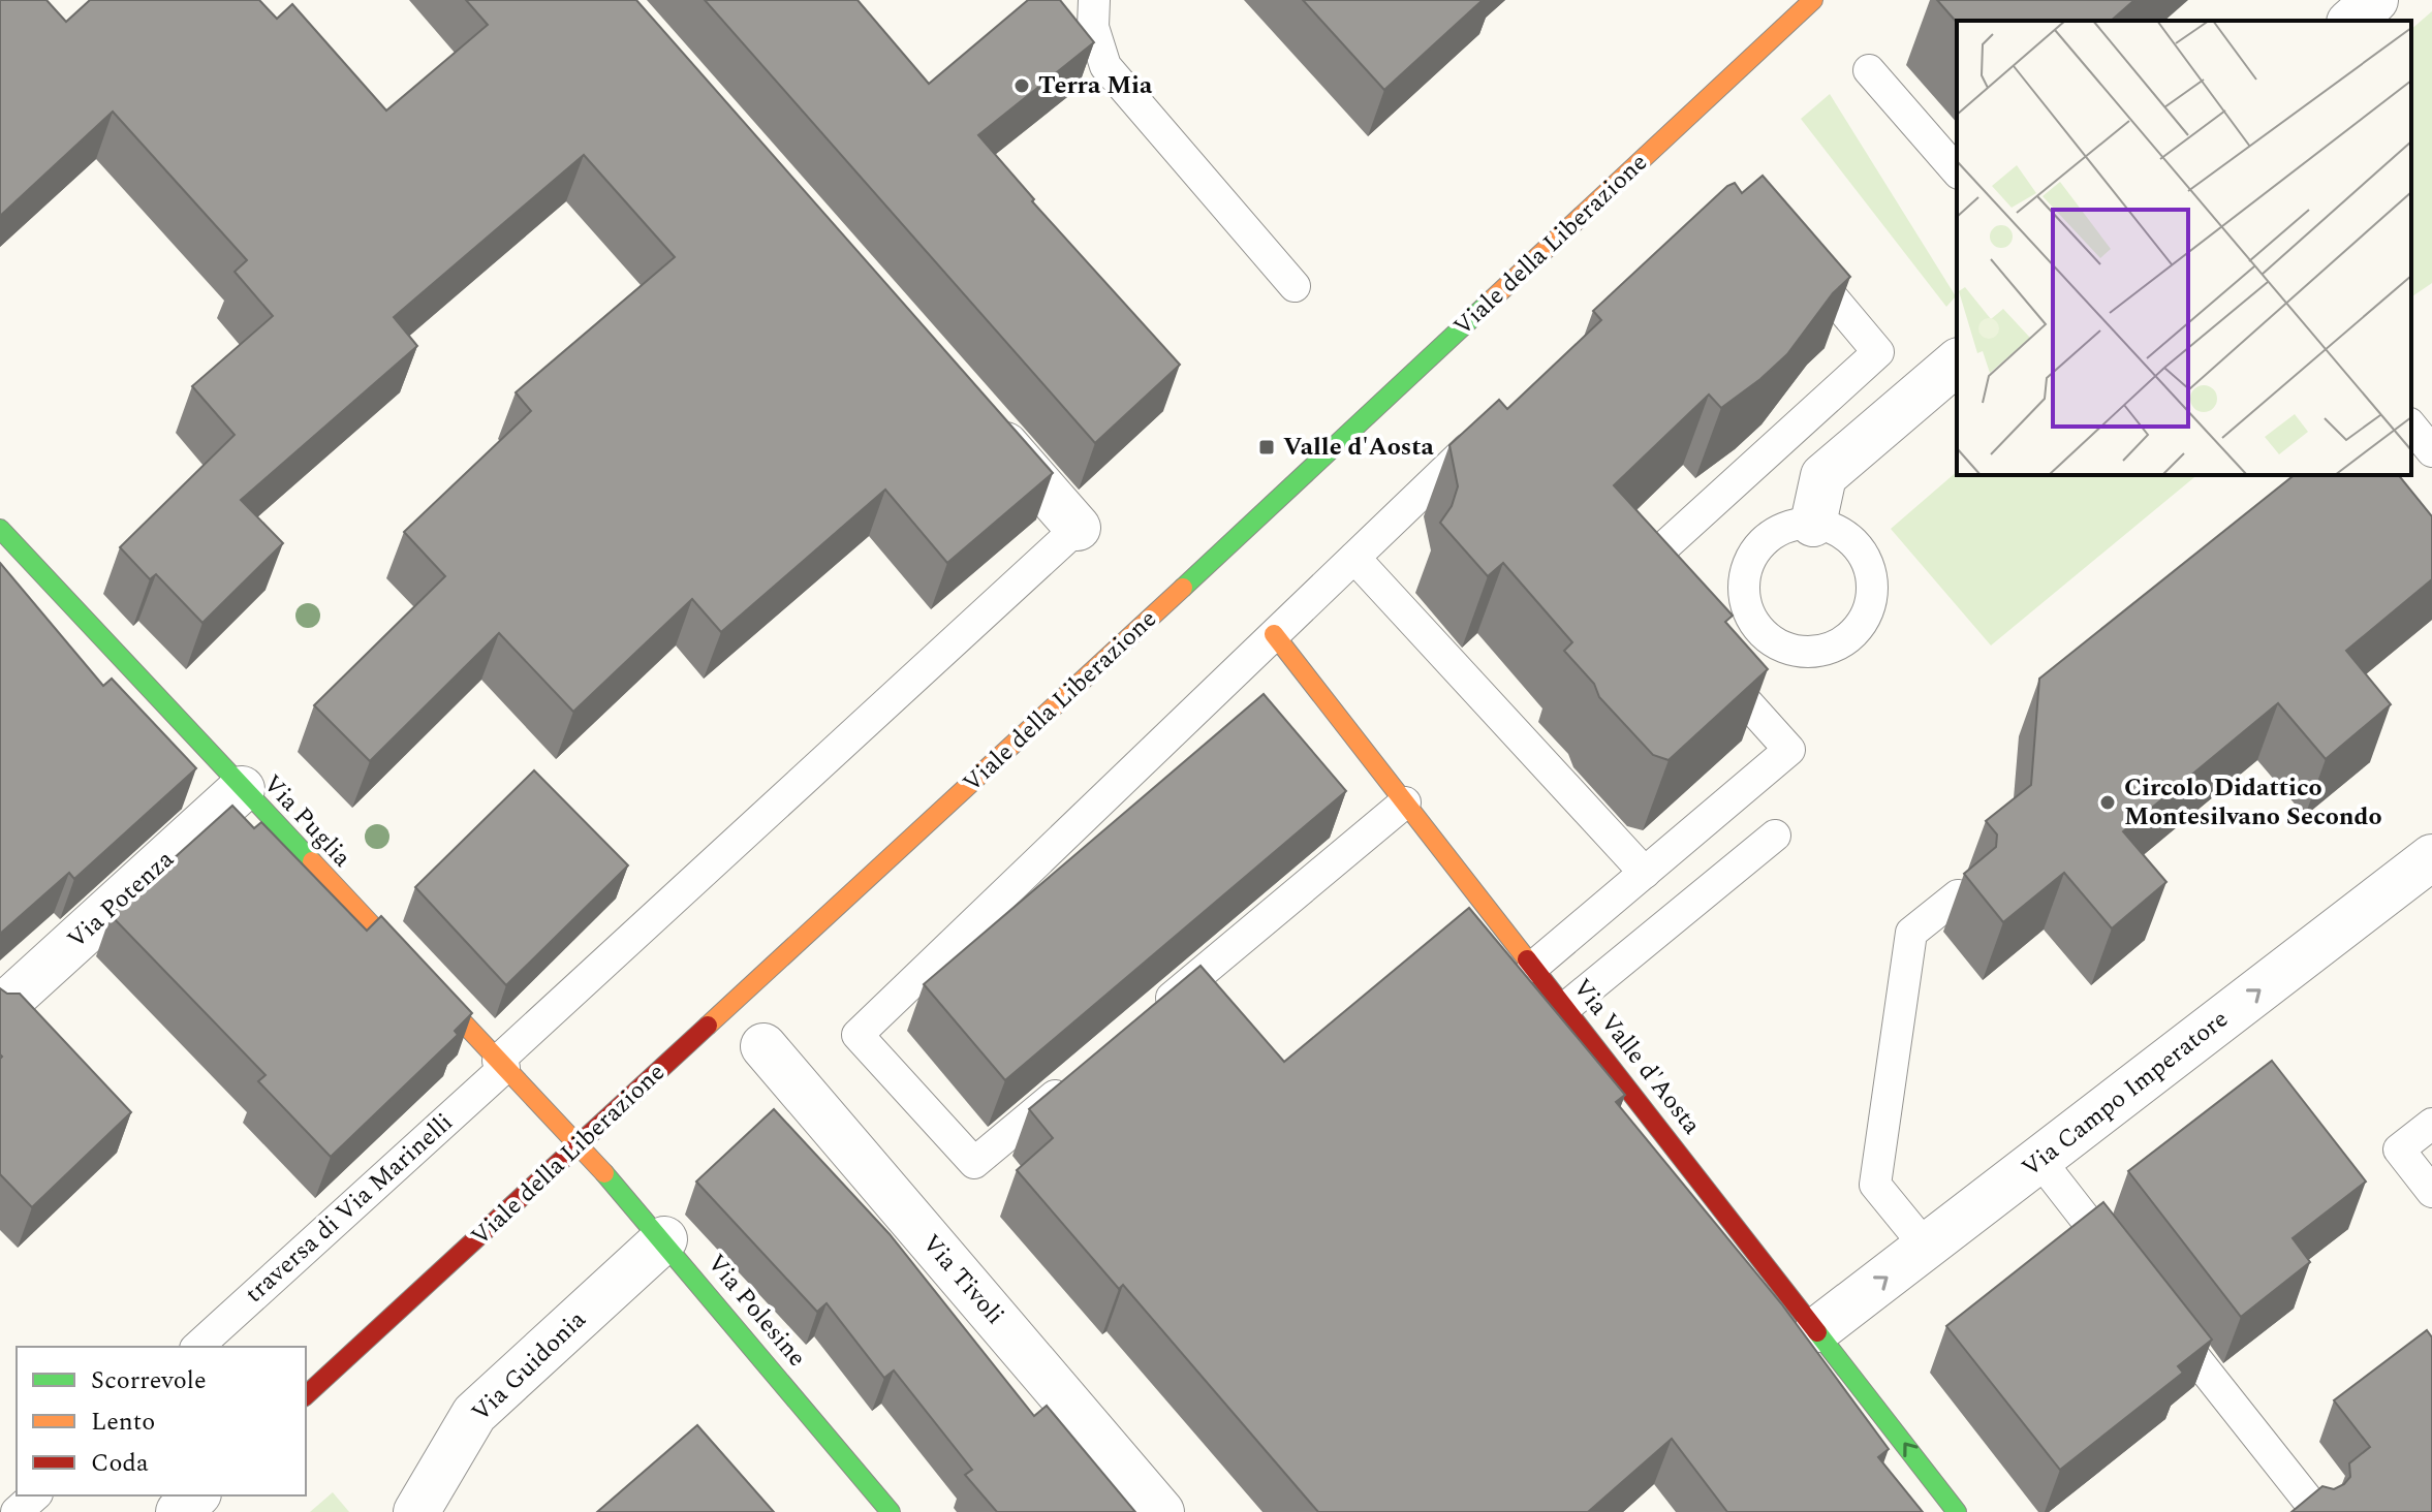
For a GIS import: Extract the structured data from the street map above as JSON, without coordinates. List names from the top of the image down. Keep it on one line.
{"streets":{"street":["Viale della Liberazione","Via Puglia","Via Potenza","Via Valle d'Aosta","Via Campo Imperatore","Via Tivoli","Via Polesine","Via Guidonia"],"lane":["traversa di Via Marinelli"]},"crossings":[["Viale della Liberazione","Via Puglia"],["Viale della Liberazione","Via Polesine"],["Via Puglia","Via Potenza"],["Via Puglia","traversa di Via Marinelli"],["Via Puglia","Via Polesine"],["Via Valle d'Aosta","Via Campo Imperatore"],["Via Polesine","Via Guidonia"]],"one_way":["Via Campo Imperatore"],"places":{"other":["Terra Mia","Circolo Didattico Montesilvano Secondo"],"transit":["Valle d'Aosta"]},"legend":["Scorrevole","Lento","Coda"]}
